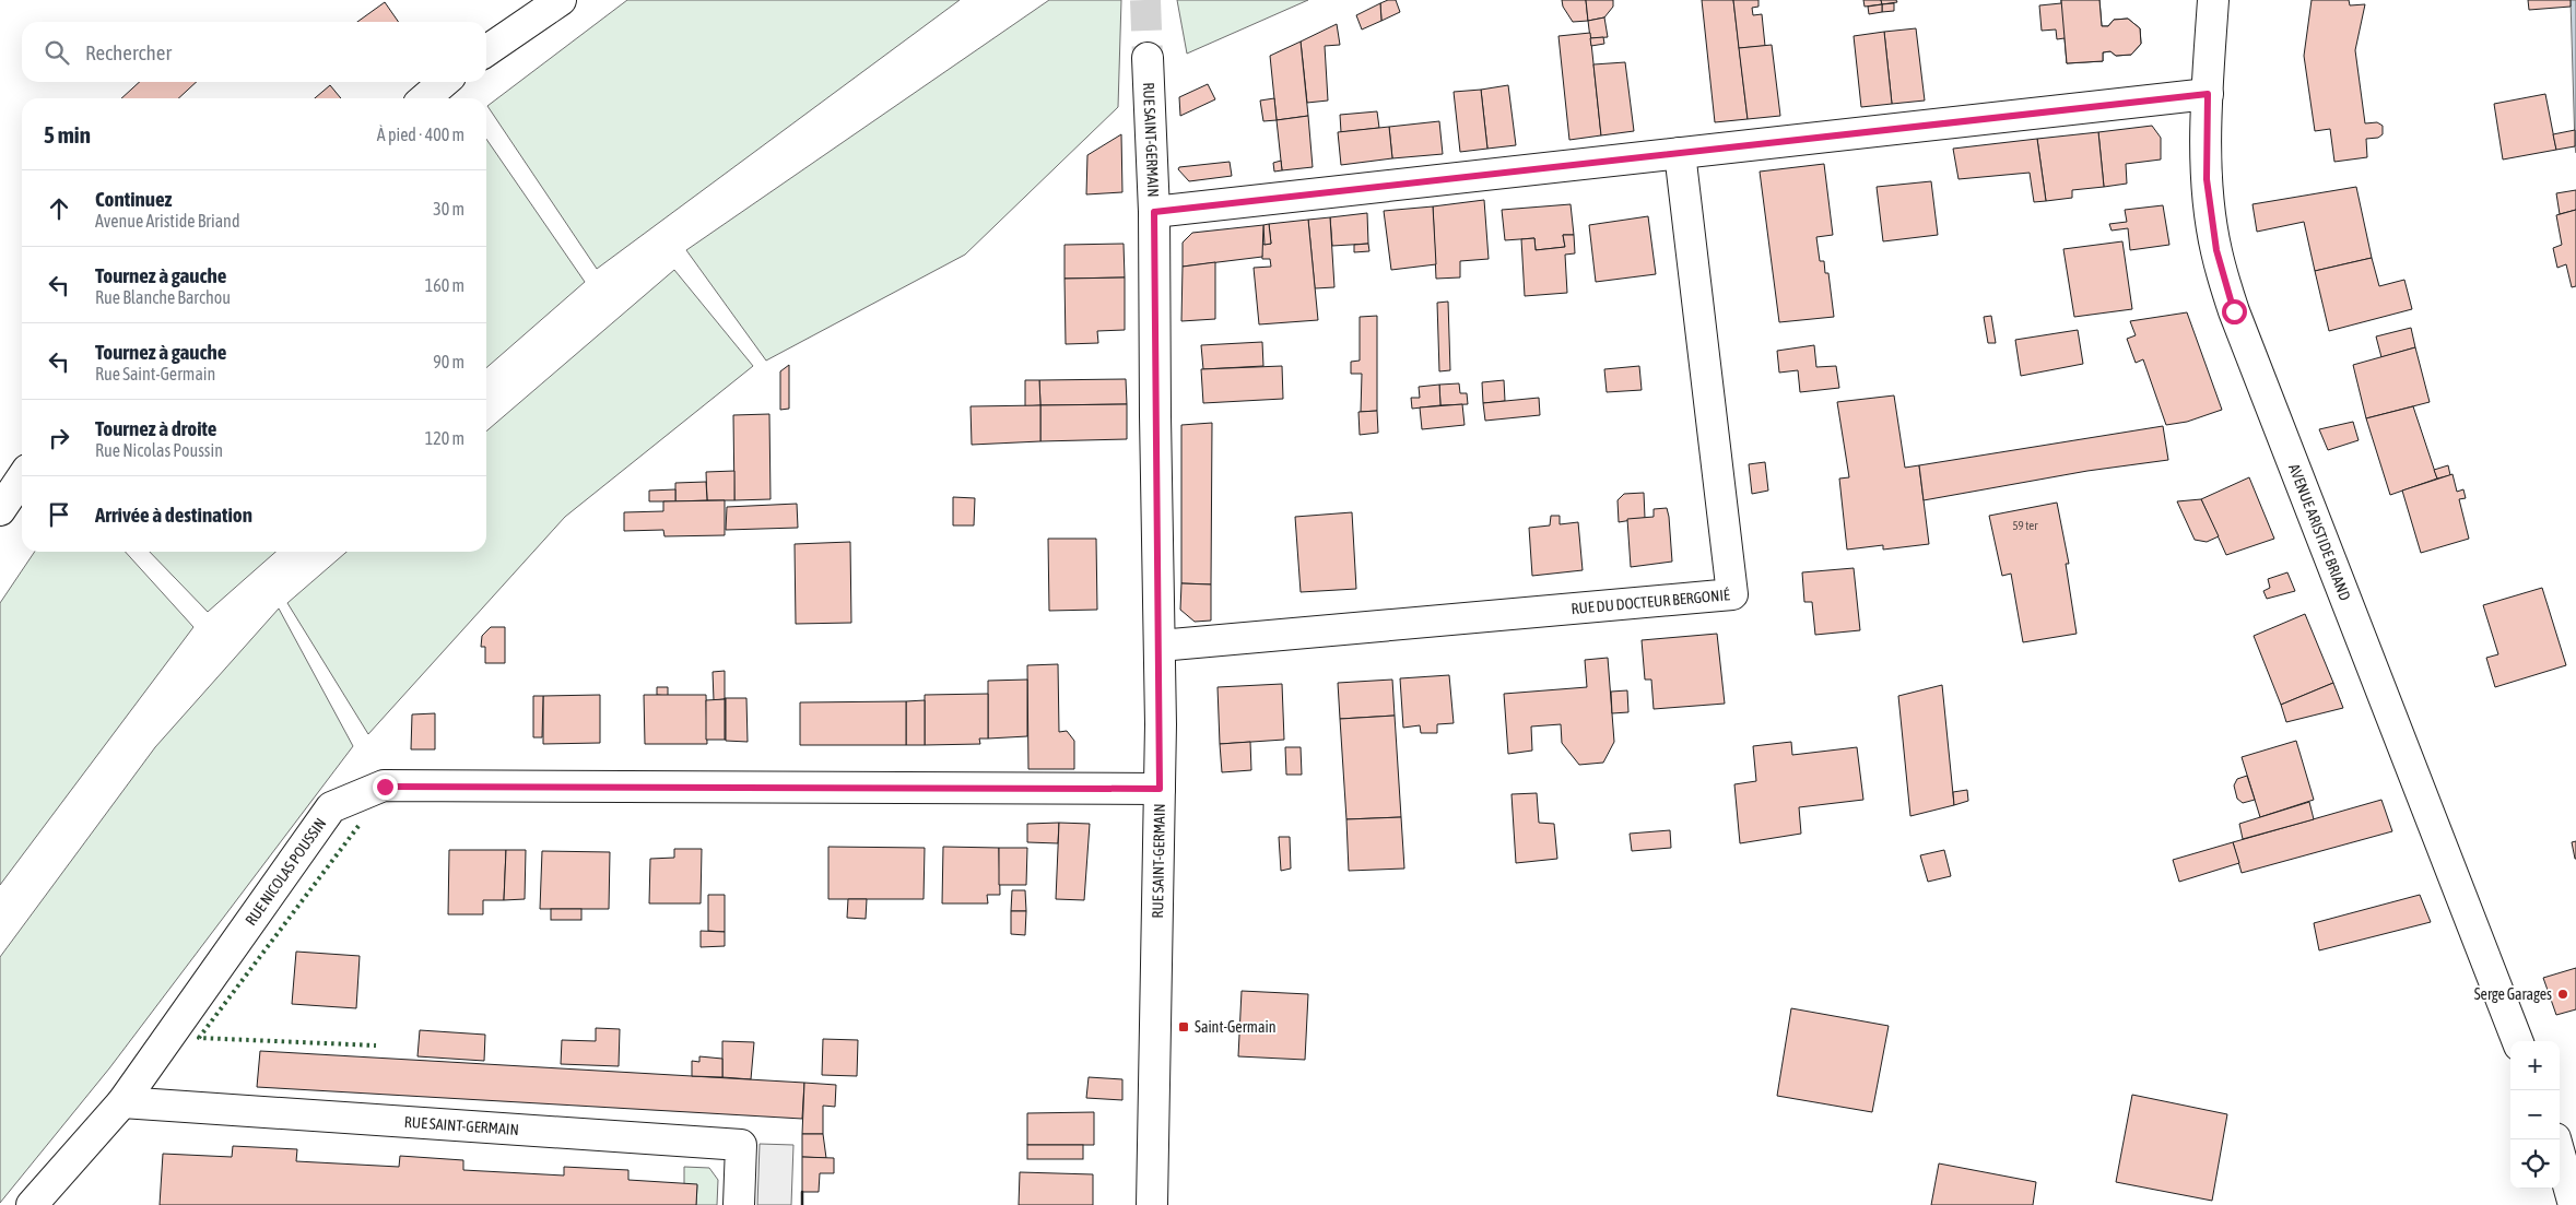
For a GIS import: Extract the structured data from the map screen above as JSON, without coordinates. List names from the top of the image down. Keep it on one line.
{"streets":{"street":["RUE SAINT-GERMAIN","AVENUE ARISTIDE BRIAND","RUE DU DOCTEUR BERGONIÉ","RUE NICOLAS POUSSIN"]},"crossings":[["RUE SAINT-GERMAIN","RUE DU DOCTEUR BERGONIÉ"],["RUE SAINT-GERMAIN","RUE NICOLAS POUSSIN"]],"places":{"other":["Serge Garages"],"transit":["Saint-Germain"]},"house_numbers":["59 ter"],"page":{"search":"Rechercher","heading":["5 min","À pied · 400 m"],"list":[["Continuez","Avenue Aristide Briand","30 m"],["Tournez à gauche","Rue Blanche Barchou","160 m"],["Tournez à gauche","Rue Saint-Germain","90 m"],["Tournez à droite","Rue Nicolas Poussin","120 m"],"Arrivée à destination"],"map_buttons":["+","−"]}}
